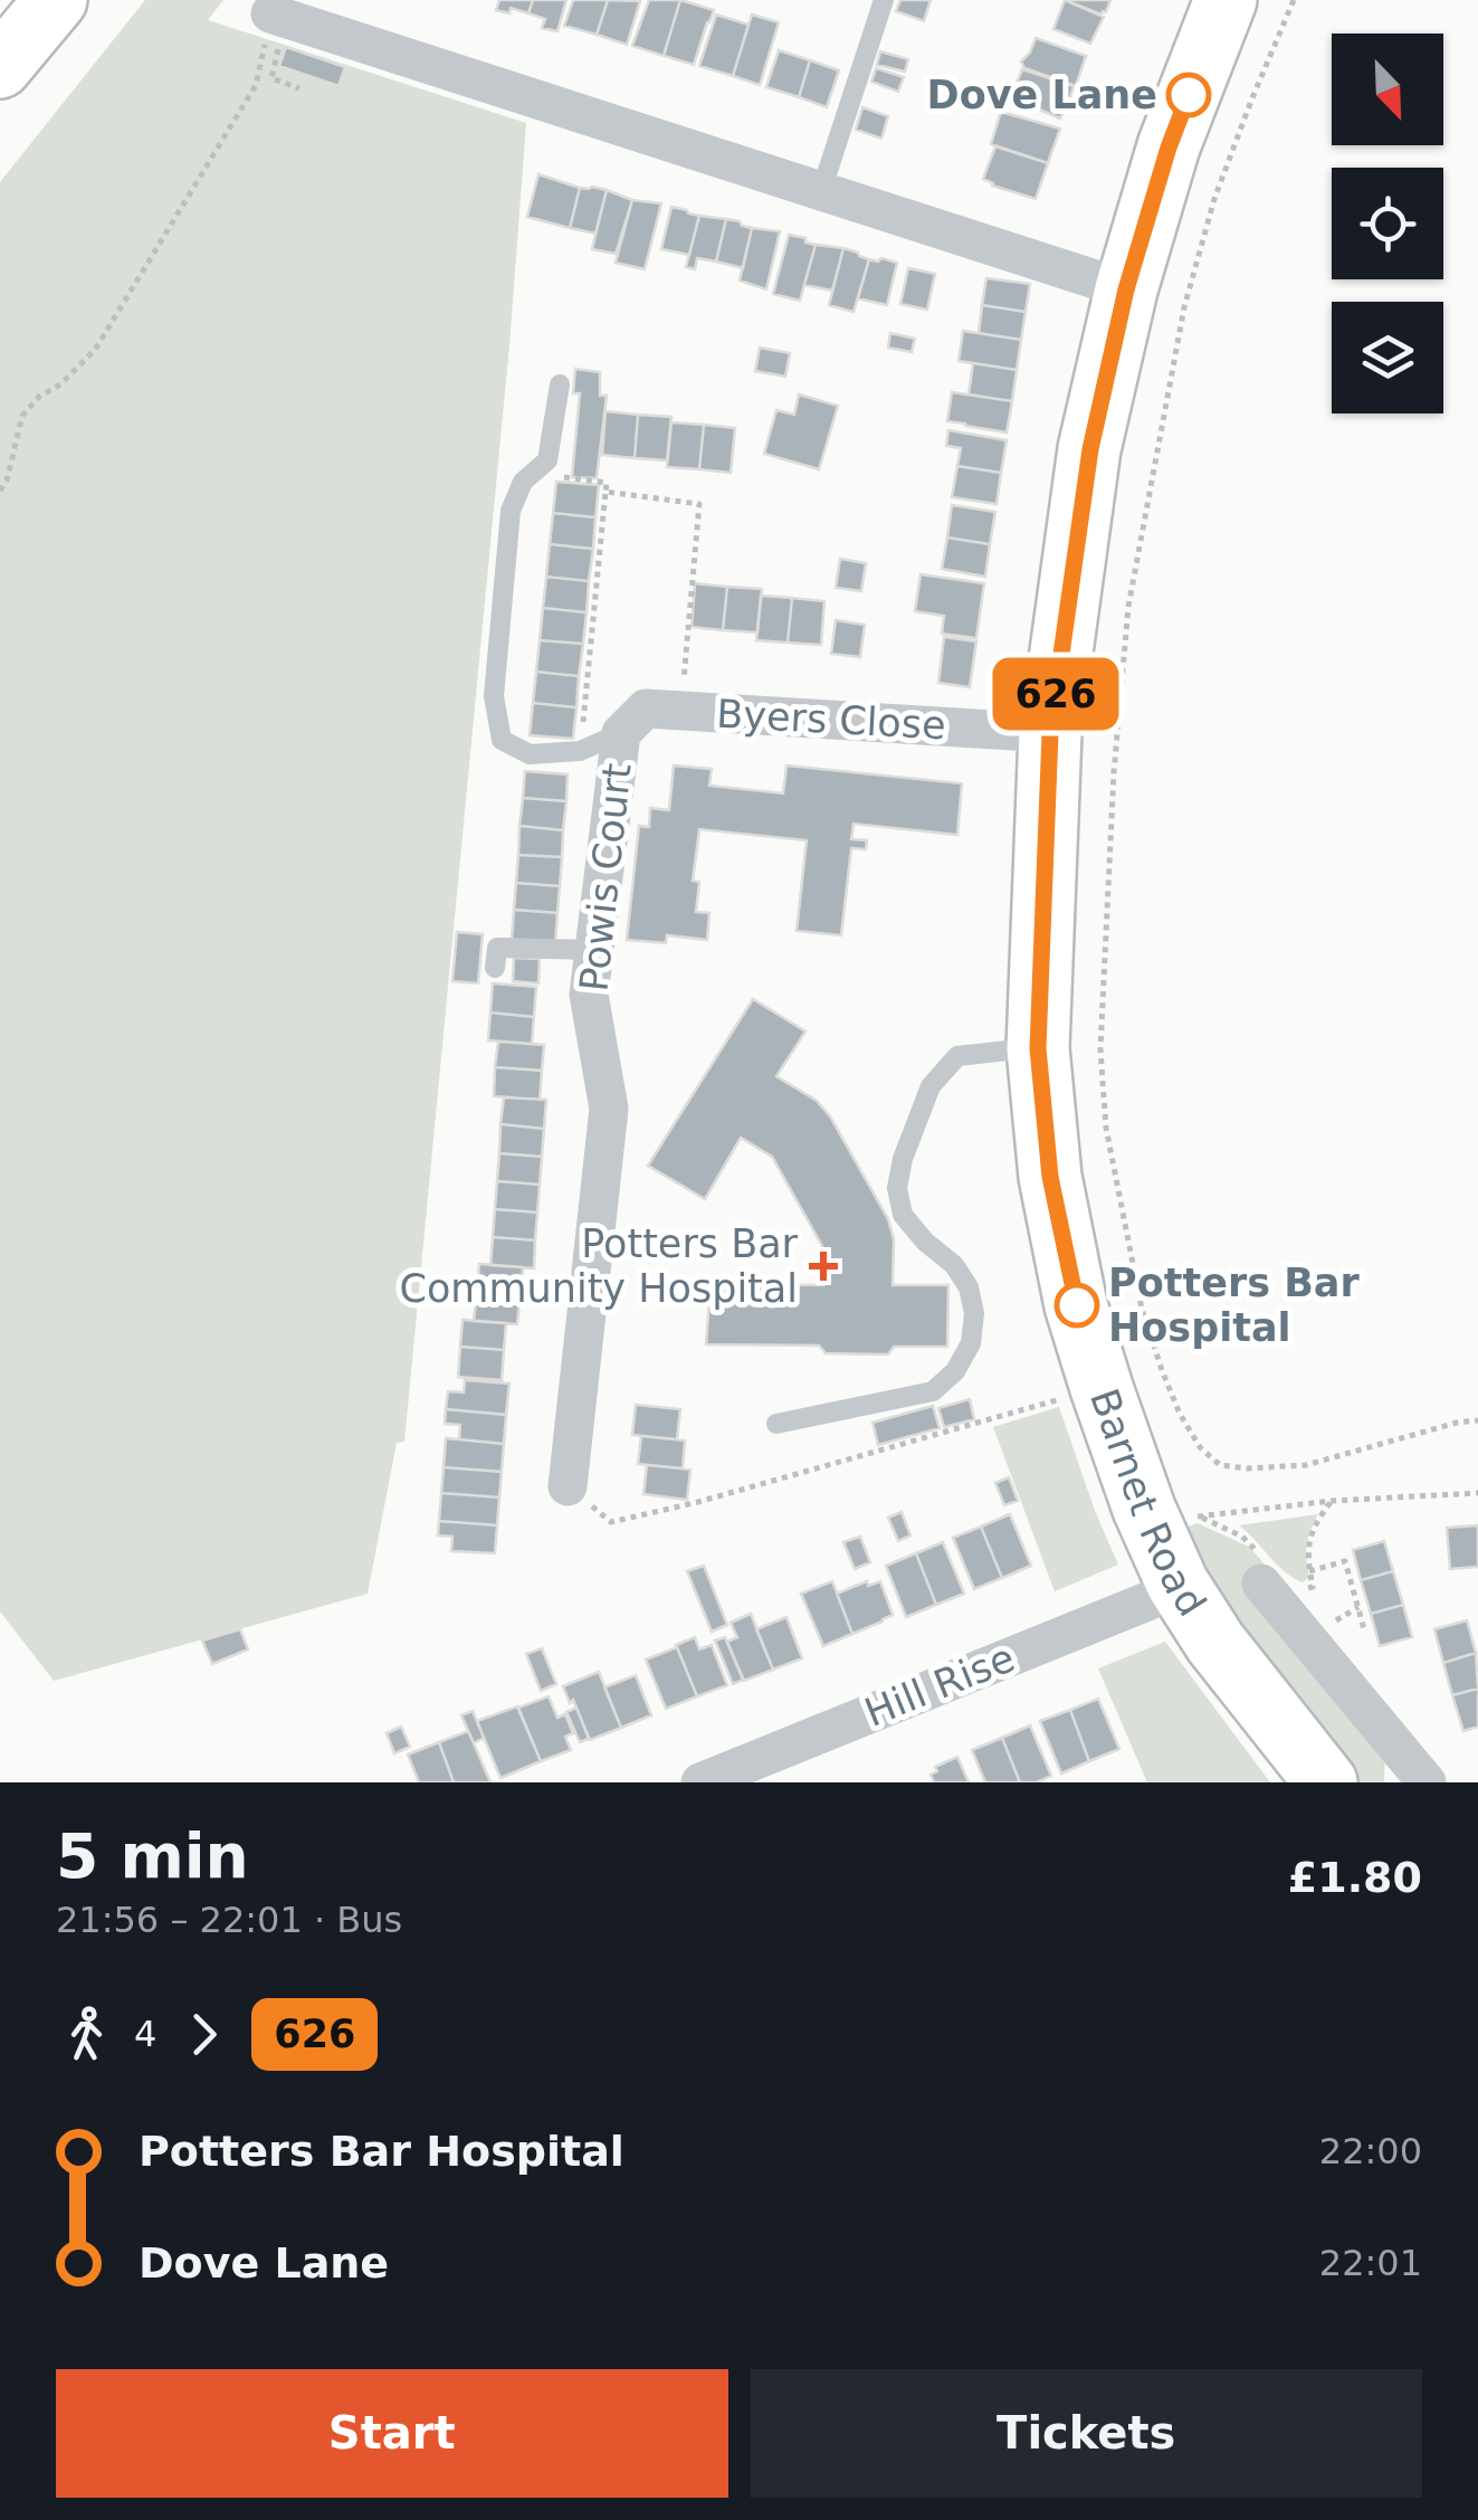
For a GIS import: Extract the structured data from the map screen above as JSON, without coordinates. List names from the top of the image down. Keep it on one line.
{"streets":{"main road":["Barnet Road"],"street":["Byers Close","Powis Court","Hill Rise"]},"crossings":[["Byers Close","Powis Court"],["Byers Close","Barnet Road"],["Barnet Road","Hill Rise"]],"places":{"other":["Dove Lane","Potters Bar Hospital"],"health":["Potters Bar Community Hospital"]},"lines":["bus line 626"],"north":"bottom right","page":{"on_map":"626","heading":["5 min","21:56 – 22:01 · Bus","£1.80"],"legs":["4","626"],"list":[{"name":"Potters Bar Hospital","value":"22:00"},{"name":"Dove Lane","value":"22:01"}],"buttons":["Start","Tickets"]}}
